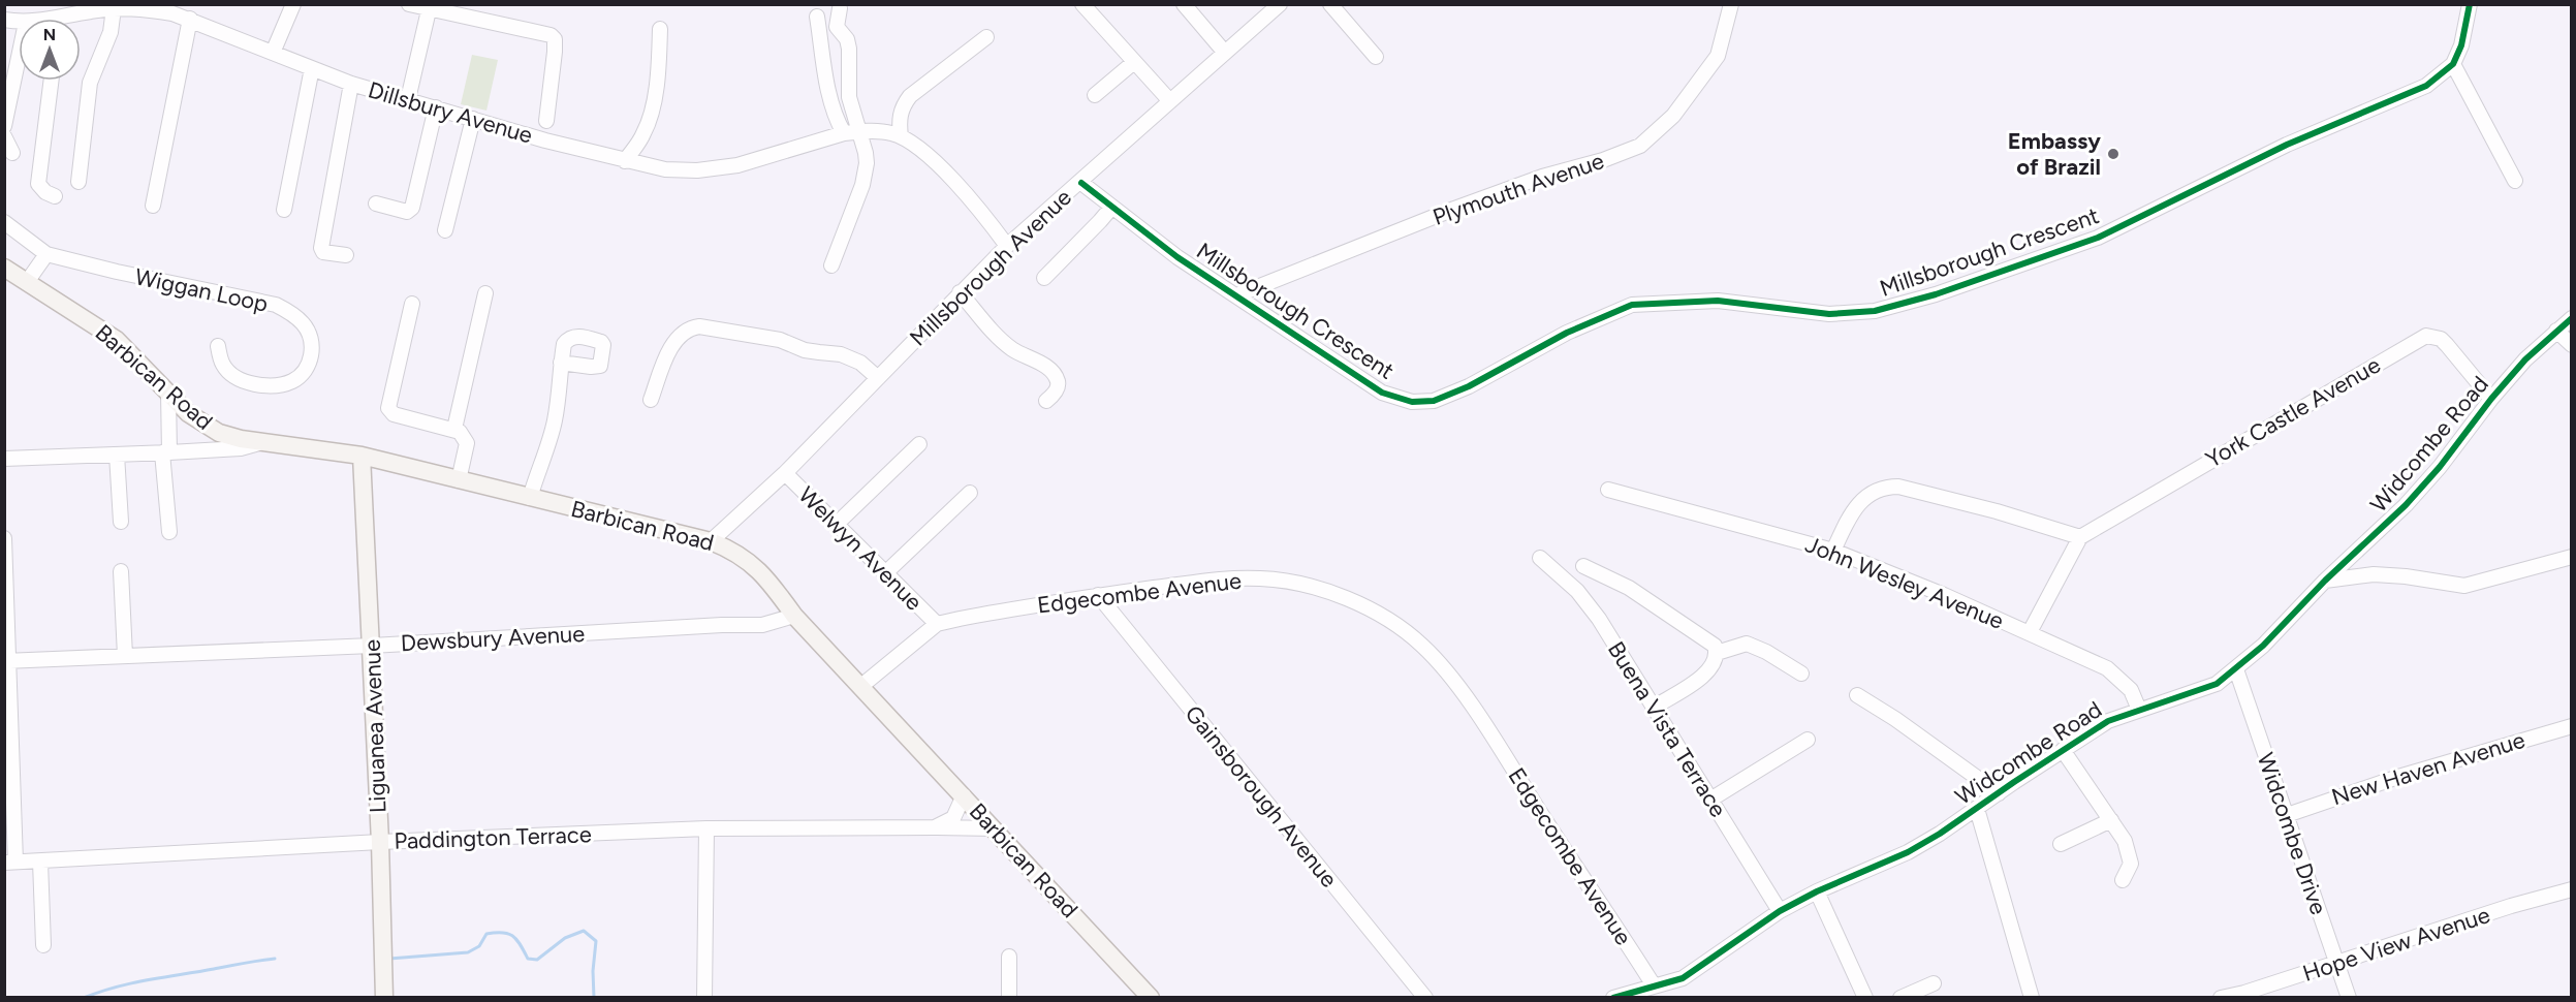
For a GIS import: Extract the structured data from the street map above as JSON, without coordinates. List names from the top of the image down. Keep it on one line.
{"streets":{"main road":["Barbican Road","Liguanea Avenue"],"street":["Dillsbury Avenue","Plymouth Avenue","Millsborough Crescent","Millsborough Avenue","Wiggan Loop","York Castle Avenue","Widcombe Road","Welwyn Avenue","John Wesley Avenue","Edgecombe Avenue","Dewsbury Avenue","Buena Vista Terrace","New Haven Avenue","Gainsborough Avenue","Widcombe Drive","Paddington Terrace","Hope View Avenue"]},"crossings":[["Dillsbury Avenue","Millsborough Avenue"],["Plymouth Avenue","Millsborough Crescent"],["Millsborough Crescent","Millsborough Avenue"],["Millsborough Avenue","Barbican Road"],["Millsborough Avenue","Welwyn Avenue"],["Barbican Road","Edgecombe Avenue"],["Barbican Road","Dewsbury Avenue"],["Barbican Road","Liguanea Avenue"],["Barbican Road","Paddington Terrace"],["York Castle Avenue","Widcombe Road"],["Widcombe Road","John Wesley Avenue"],["Widcombe Road","Edgecombe Avenue"],["Widcombe Road","Buena Vista Terrace"],["Widcombe Road","Widcombe Drive"],["Welwyn Avenue","Edgecombe Avenue"],["Edgecombe Avenue","Gainsborough Avenue"],["Dewsbury Avenue","Liguanea Avenue"],["Liguanea Avenue","Paddington Terrace"],["New Haven Avenue","Widcombe Drive"],["Widcombe Drive","Hope View Avenue"]],"places":["Embassy of Brazil"],"north":"top"}
